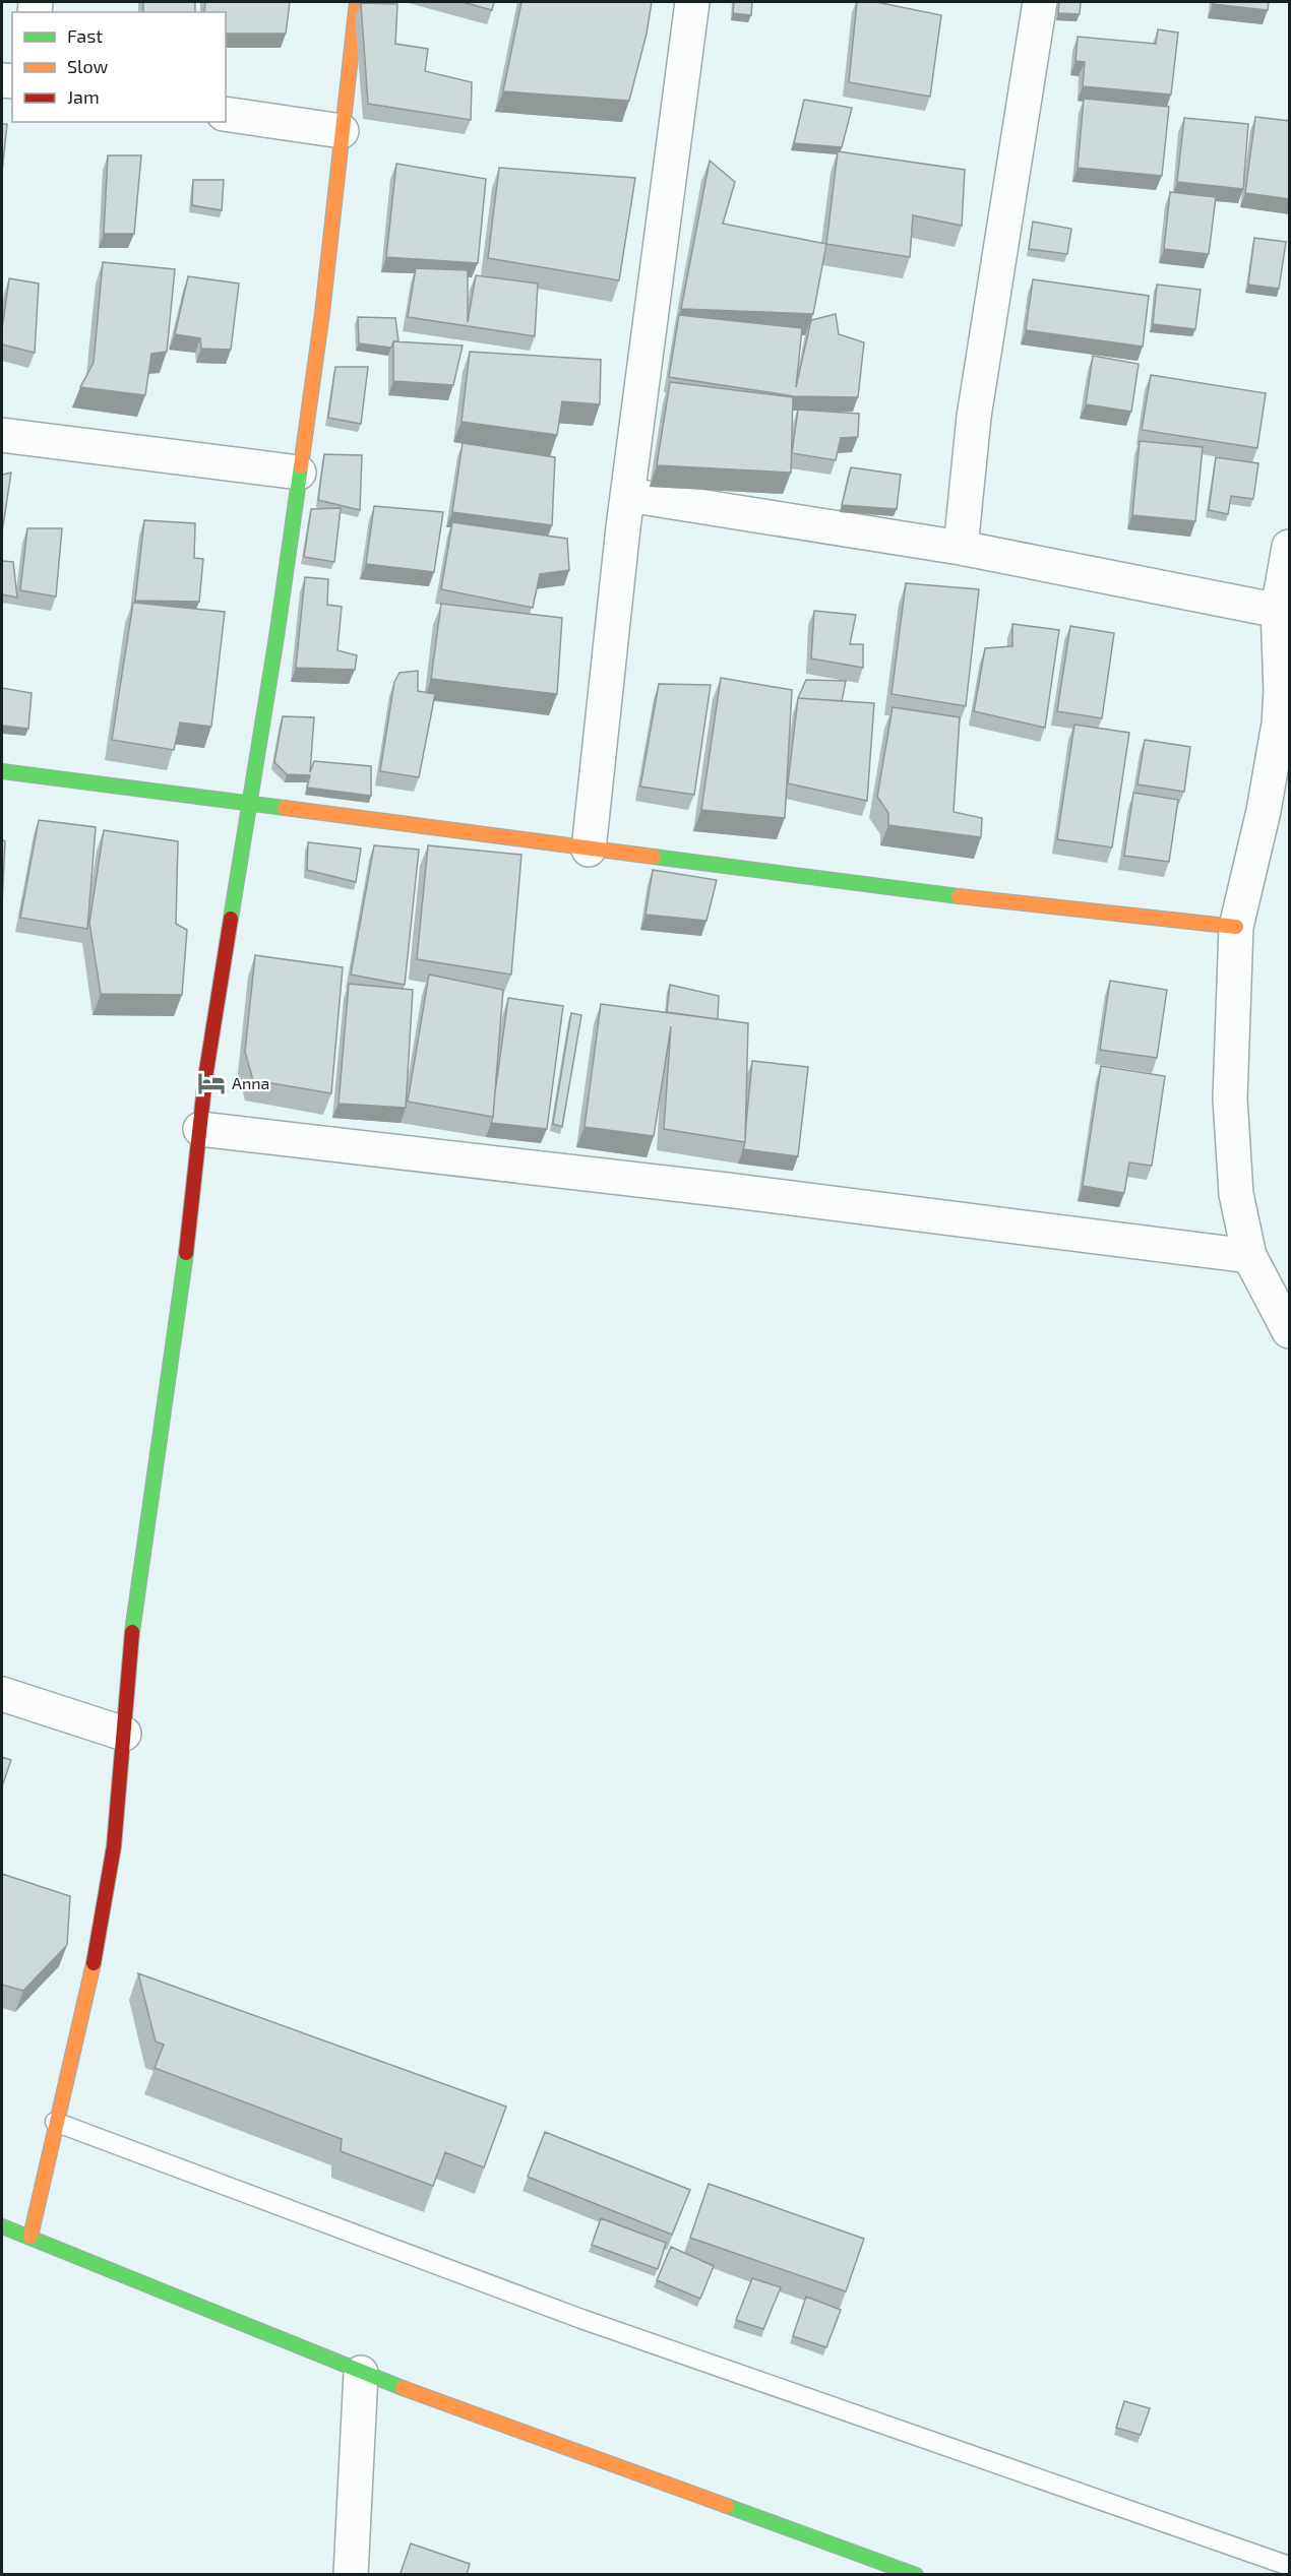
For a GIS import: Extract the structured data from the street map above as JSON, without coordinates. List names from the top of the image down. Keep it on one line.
{"places":{"hotel":["Anna"]},"legend":["Fast","Slow","Jam"]}
